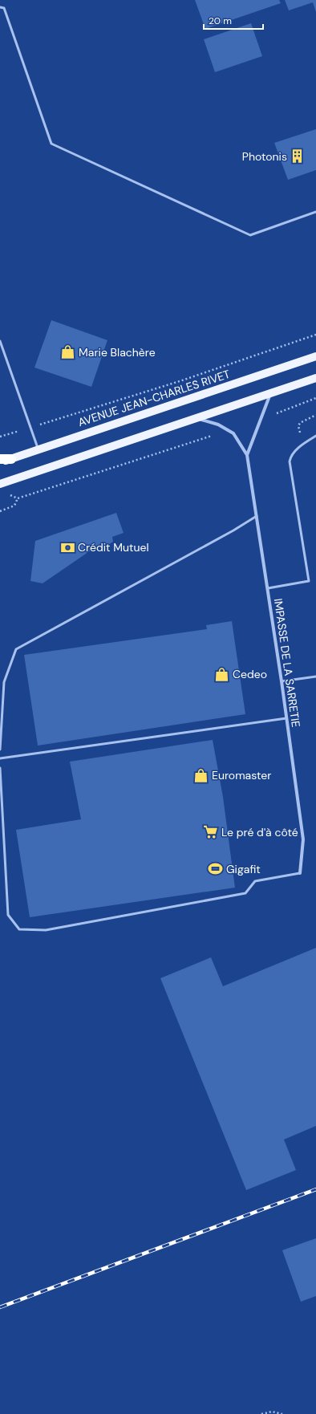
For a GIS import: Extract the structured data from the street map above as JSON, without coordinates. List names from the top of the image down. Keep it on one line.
{"streets":{"main road":["AVENUE JEAN-CHARLES RIVET"],"street":["IMPASSE DE LA SARRETIE"]},"places":{"building":["Photonis"],"shop":["Marie Blachère","Cedeo","Euromaster"],"bank":["Crédit Mutuel"],"supermarket":["Le pré d'à côté"],"sports":["Gigafit"]},"scale_bar":"20 m"}
